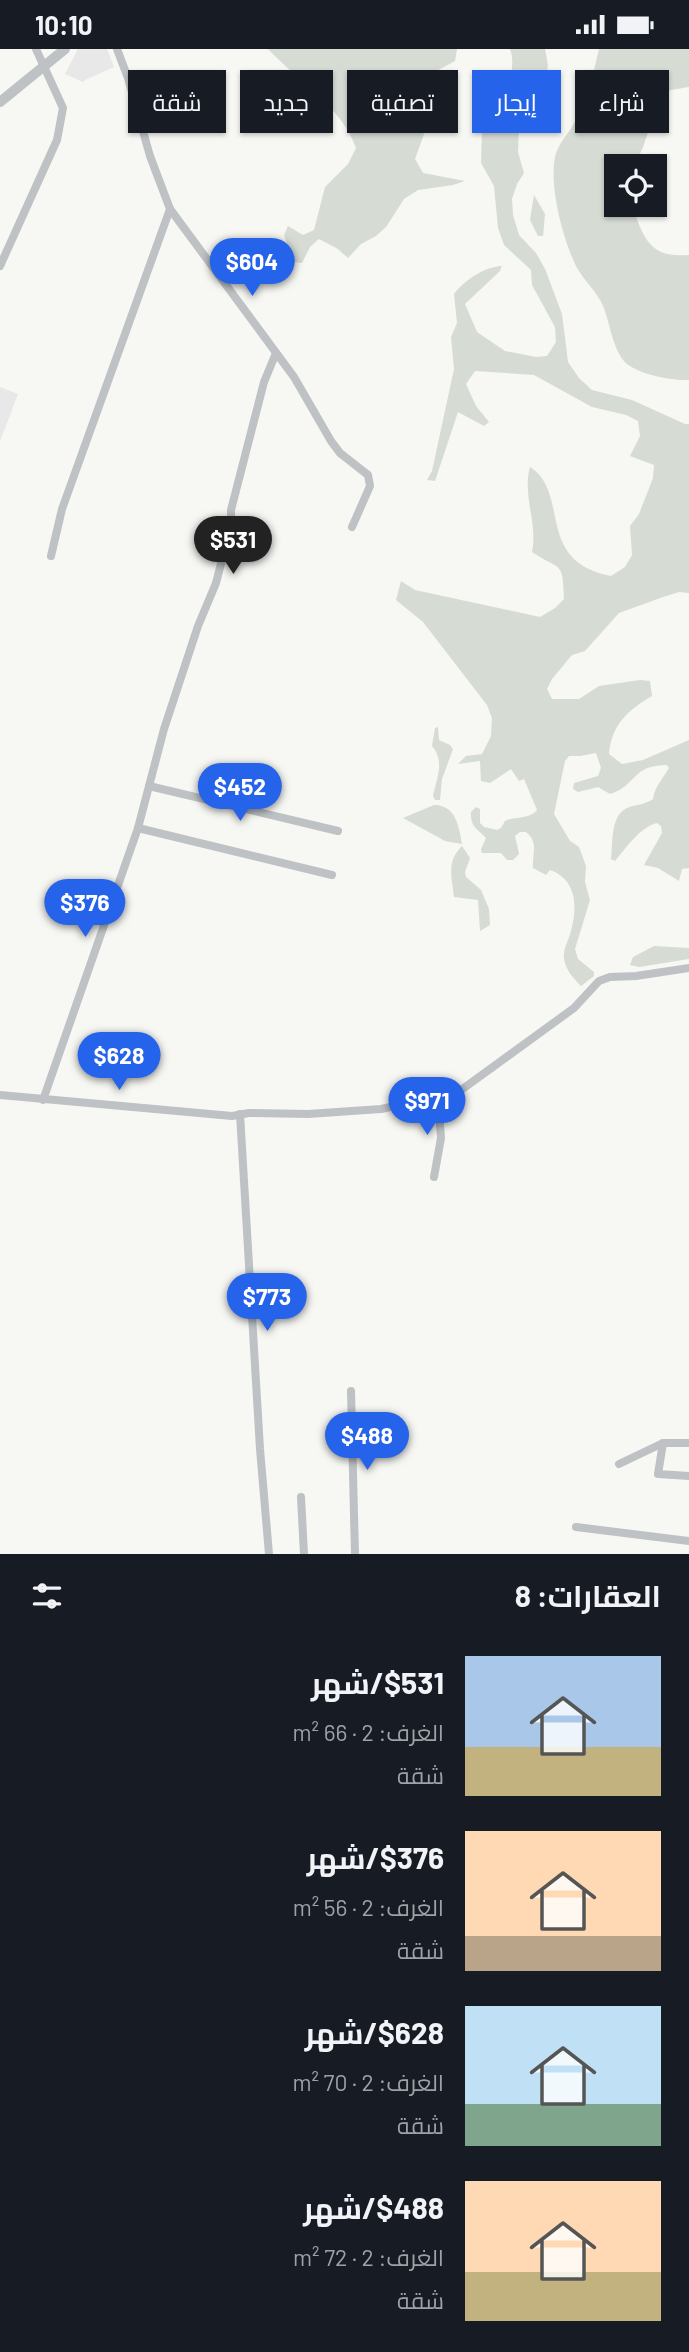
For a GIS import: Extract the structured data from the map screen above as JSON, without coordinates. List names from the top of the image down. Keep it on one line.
{"page":{"status":"10:10","chip":["شراء","إيجار","تصفية","جديد","شقة"],"price":["$604","$531","$452","$376","$628","$971","$773","$488"],"heading":"العقارات: 8","list":[{"name":"$531/شهر","note":"الغرف: 2 · 66 m² · شقة"},{"name":"$376/شهر","note":"الغرف: 2 · 56 m² · شقة"},{"name":"$628/شهر","note":"الغرف: 2 · 70 m² · شقة"},{"name":"$488/شهر","note":"الغرف: 2 · 72 m² · شقة"}]}}
